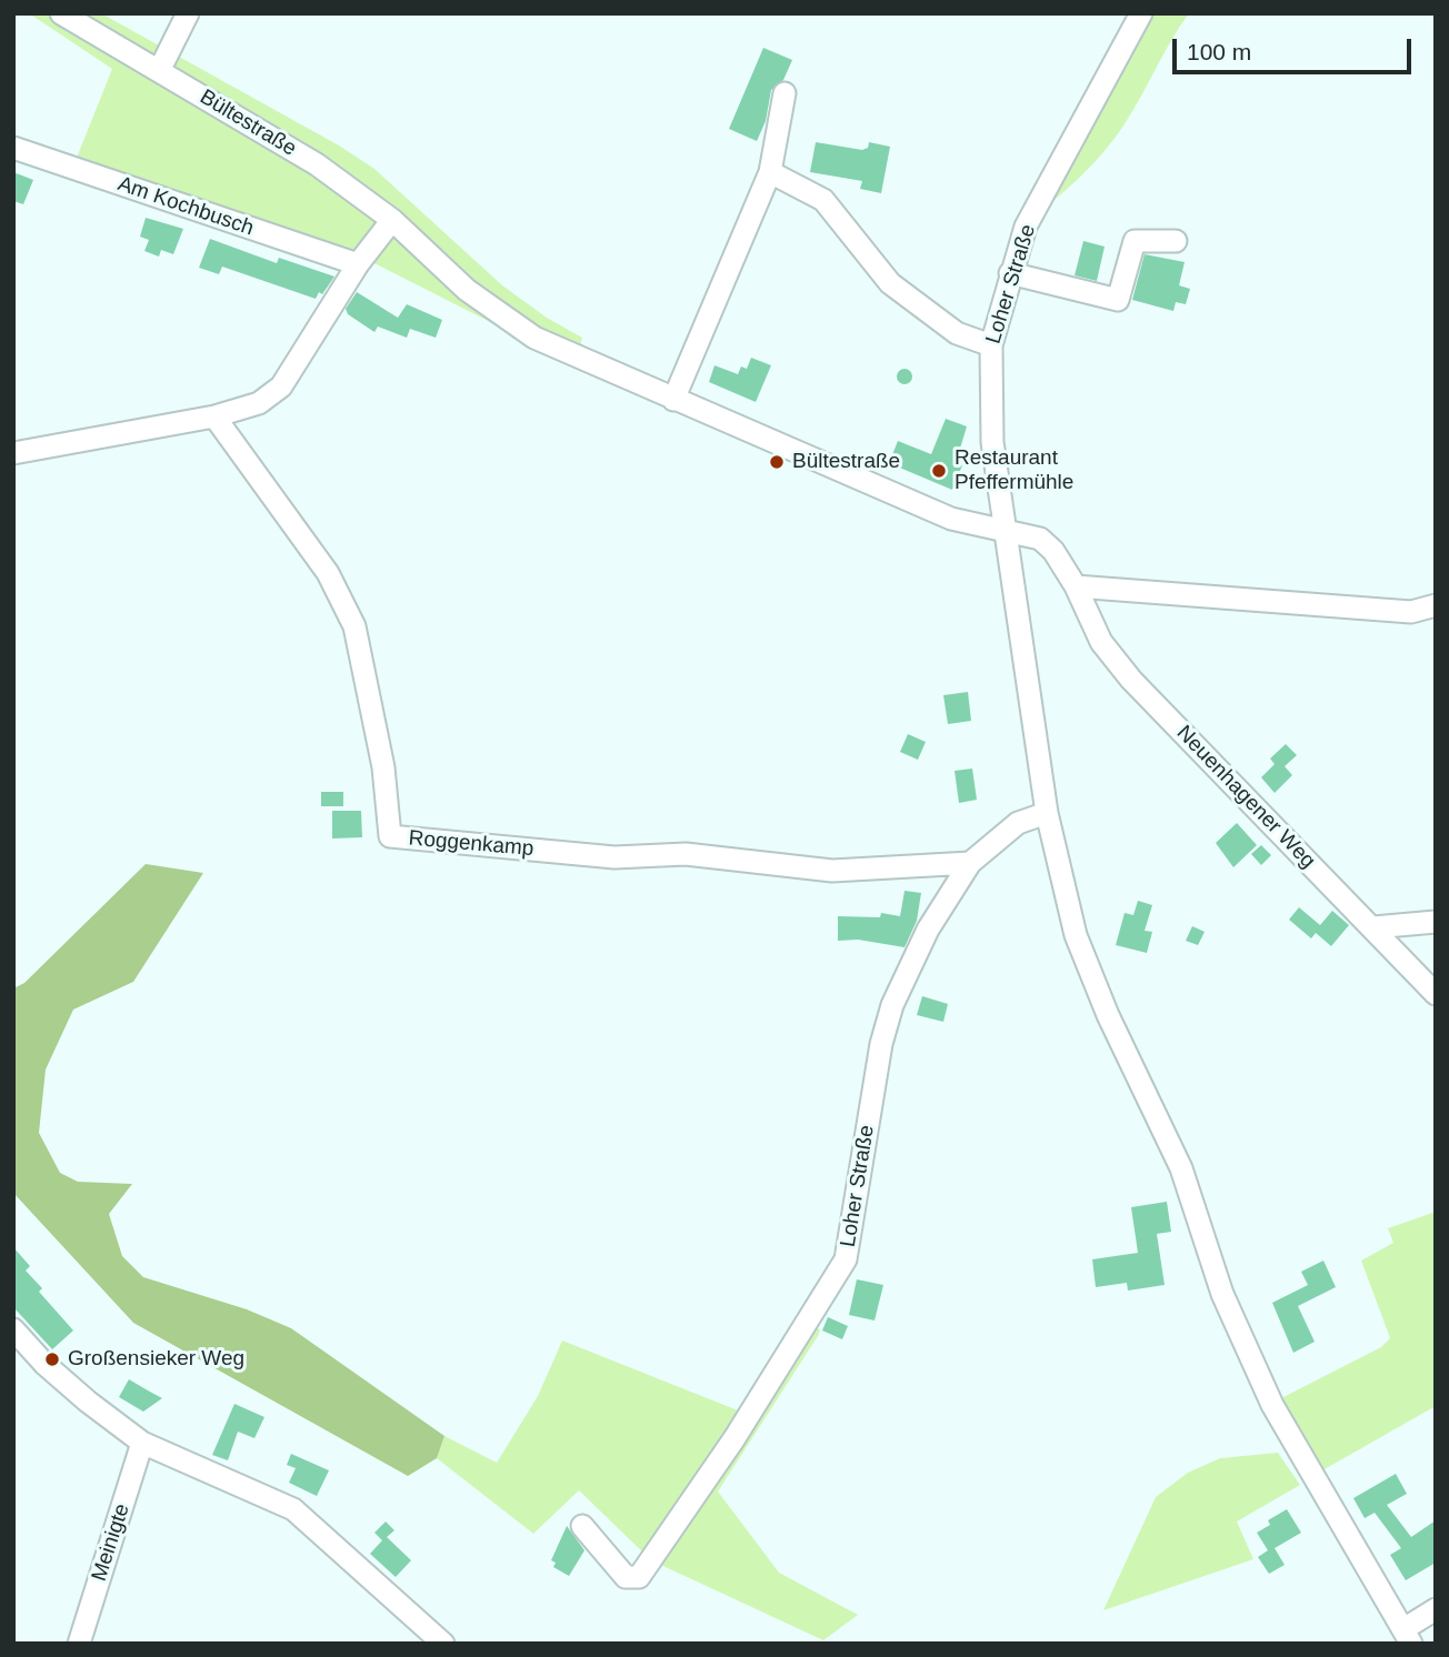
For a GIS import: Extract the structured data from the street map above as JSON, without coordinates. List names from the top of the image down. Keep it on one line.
{"streets":{"street":["Bültestraße","Am Kochbusch","Loher Straße","Neuenhagener Weg","Roggenkamp","Meinigte"]},"crossings":[["Bültestraße","Loher Straße"],["Bültestraße","Neuenhagener Weg"],["Loher Straße","Neuenhagener Weg"],["Loher Straße","Roggenkamp"]],"places":["Bültestraße","Restaurant Pfeffermühle","Großensieker Weg"],"scale_bar":"100 m"}
